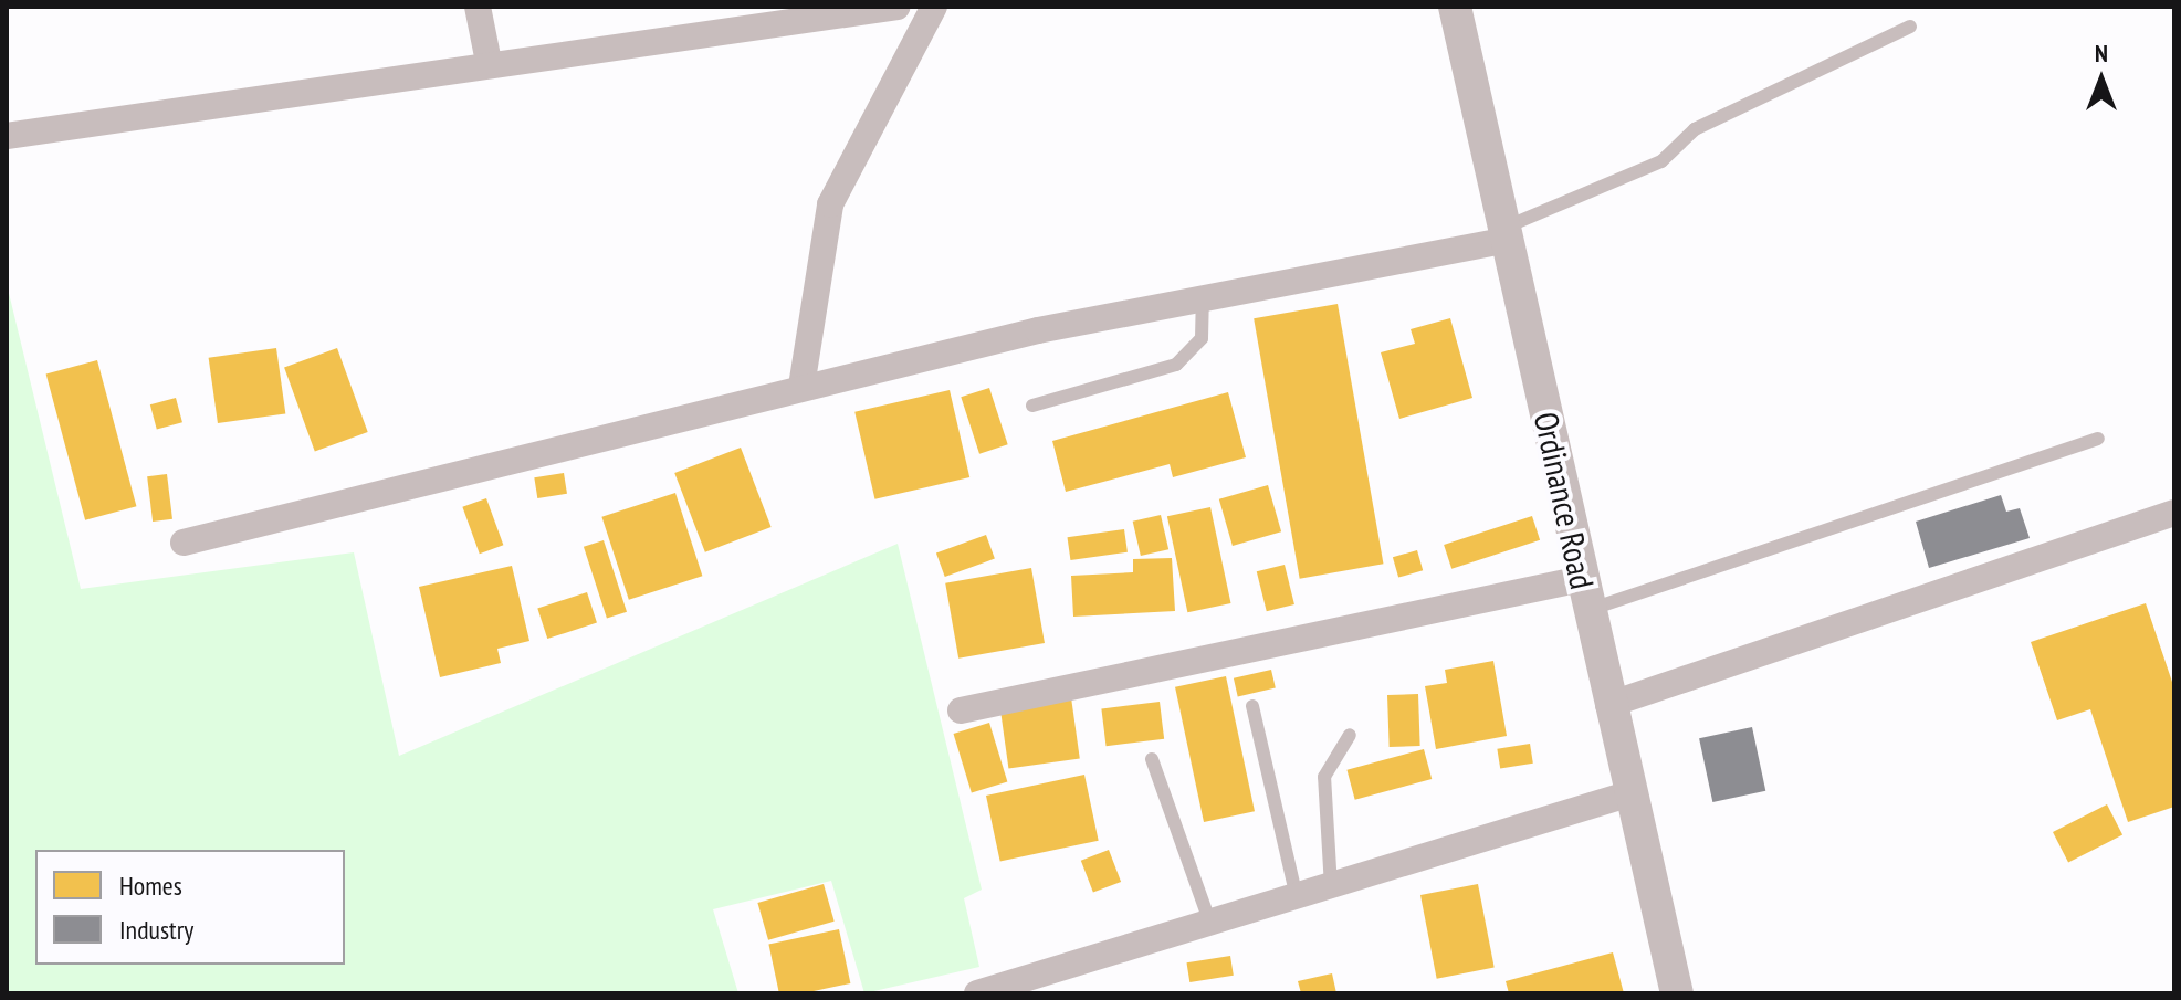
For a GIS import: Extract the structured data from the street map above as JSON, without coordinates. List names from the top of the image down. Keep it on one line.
{"streets":{"street":["Ordinance Road"]},"legend":["Homes","Industry"],"north":"top"}
